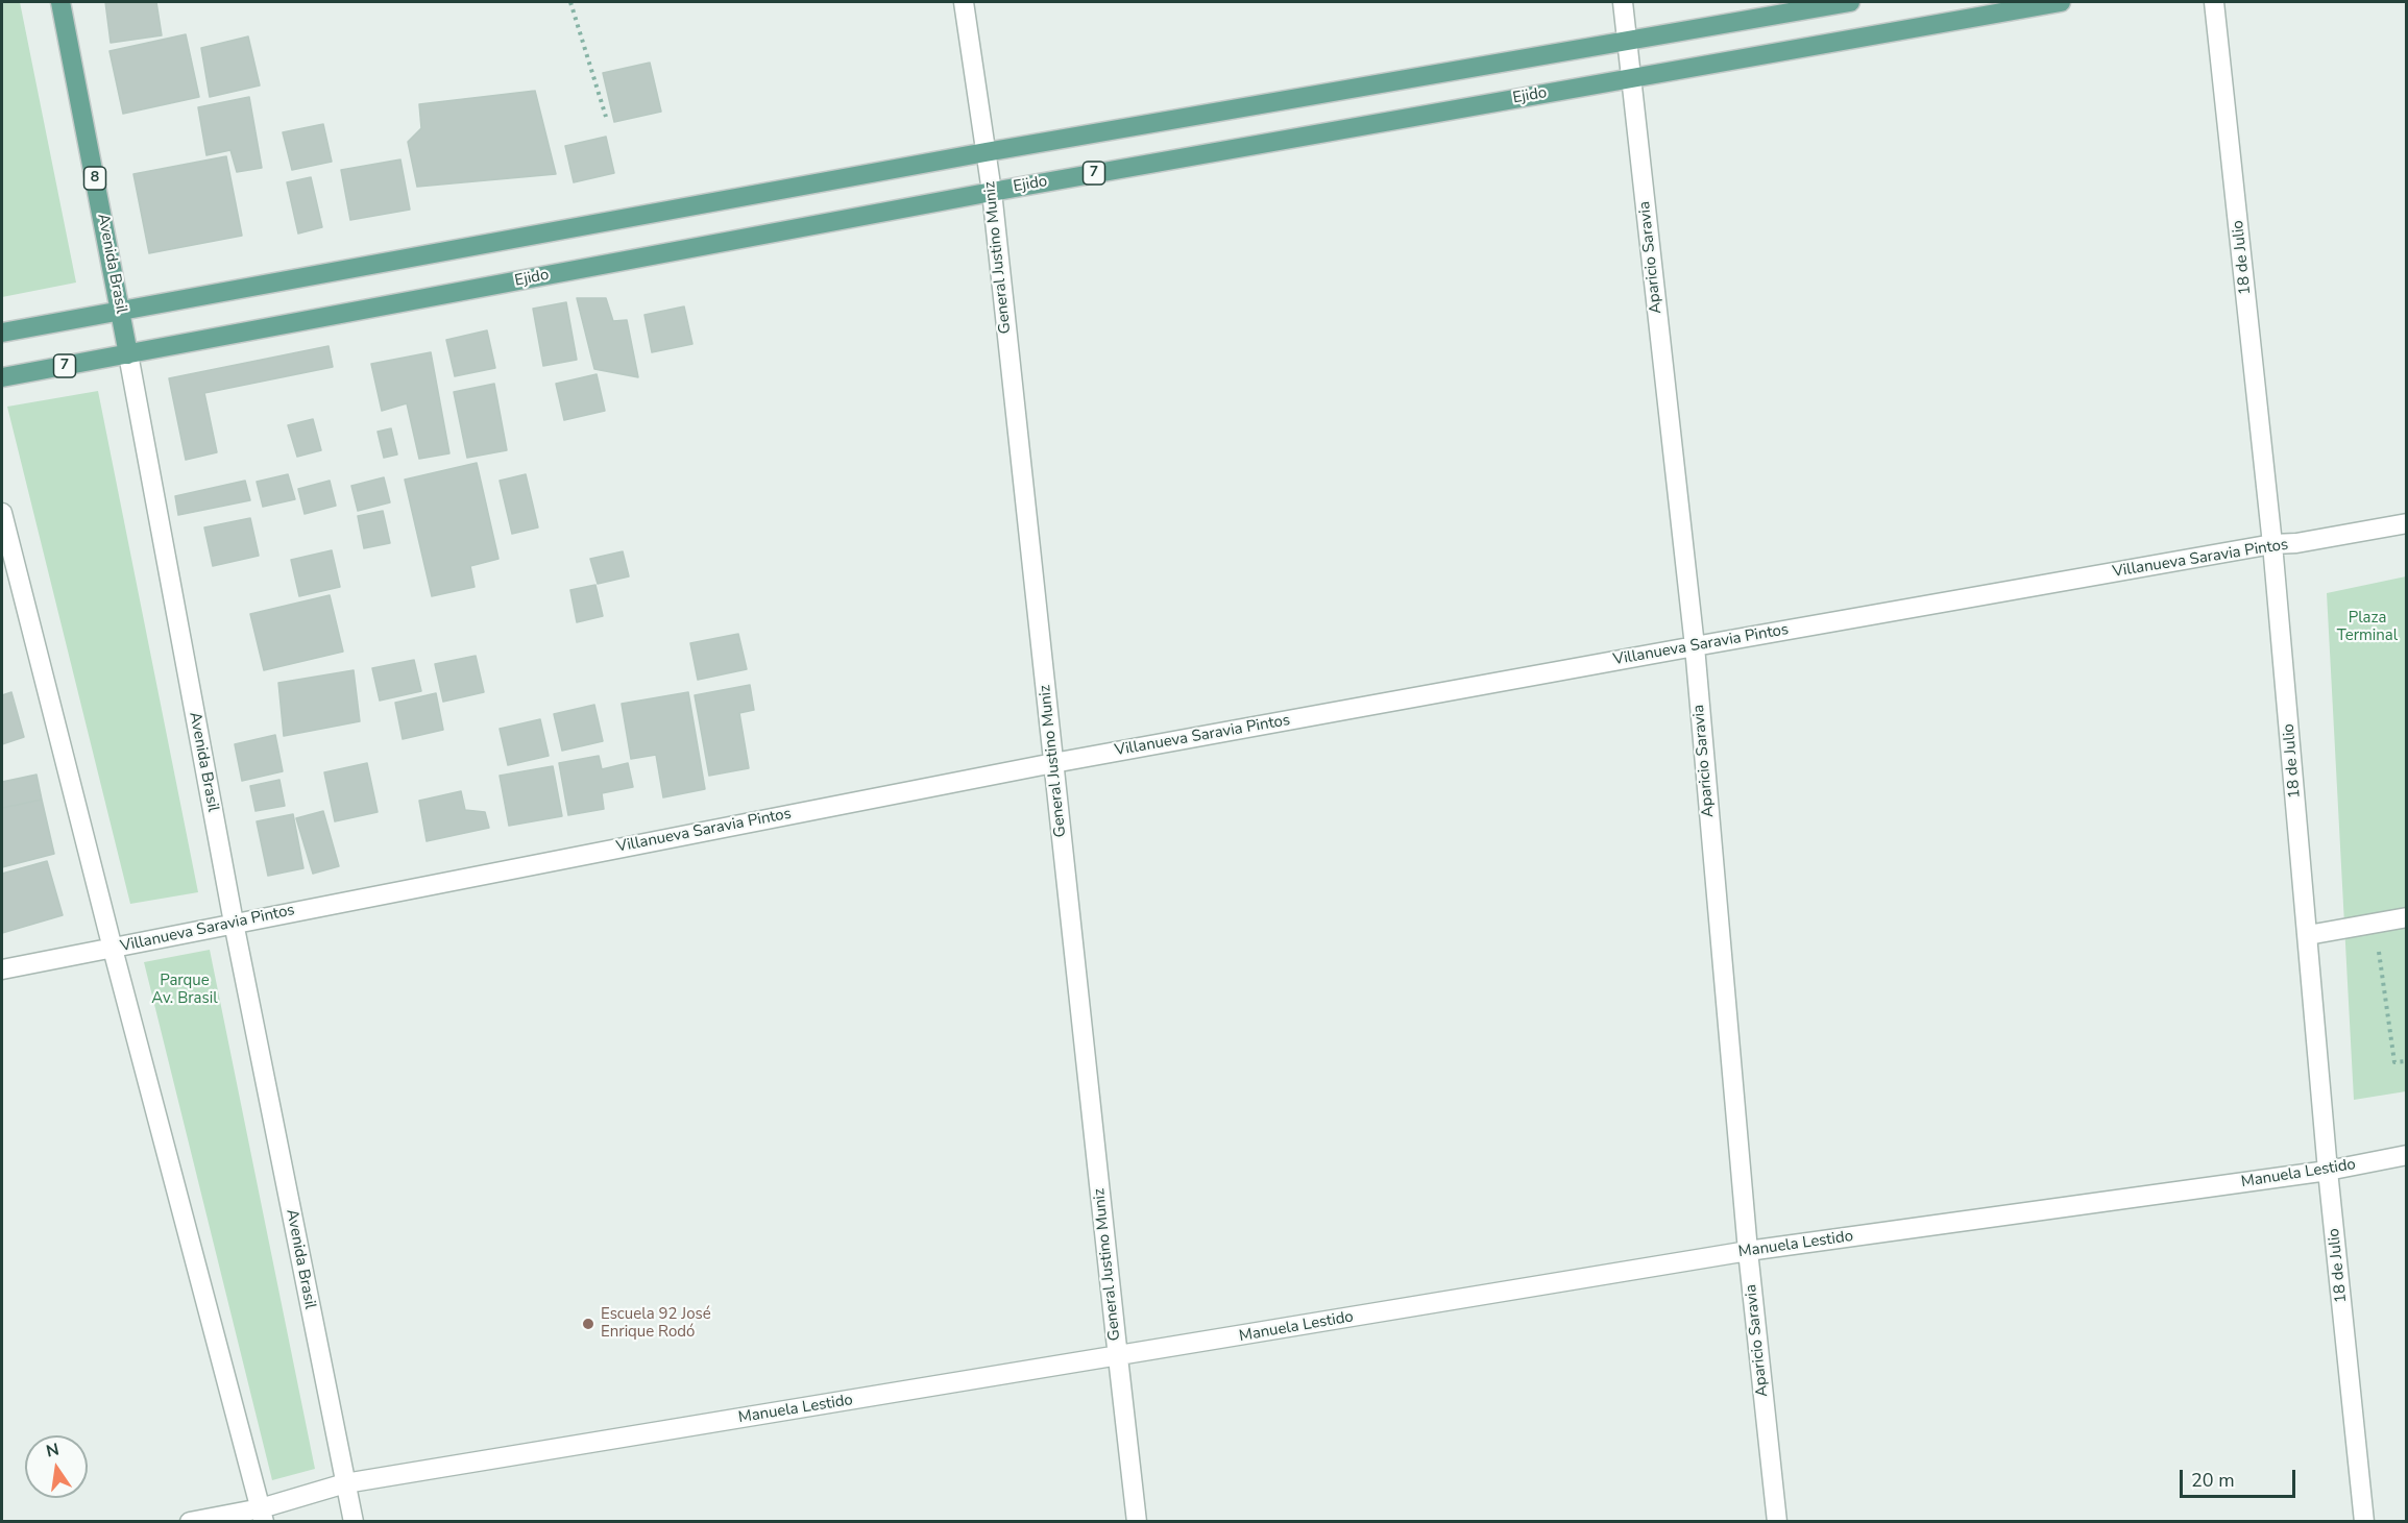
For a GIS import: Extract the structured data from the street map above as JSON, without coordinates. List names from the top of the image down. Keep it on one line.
{"streets":{"main road":["Ejido","7","8","Avenida Brasil"],"street":["General Justino Muniz","Aparicio Saravia","18 de Julio","Villanueva Saravia Pintos","Manuela Lestido"]},"crossings":[["Ejido","General Justino Muniz"],["Ejido","Aparicio Saravia"],["Ejido","Avenida Brasil"],["General Justino Muniz","Villanueva Saravia Pintos"],["General Justino Muniz","Manuela Lestido"],["Aparicio Saravia","Villanueva Saravia Pintos"],["Aparicio Saravia","Manuela Lestido"],["18 de Julio","Villanueva Saravia Pintos"],["18 de Julio","Manuela Lestido"],["Avenida Brasil","Villanueva Saravia Pintos"],["Avenida Brasil","Manuela Lestido"]],"parks":["Plaza Terminal","Parque Av. Brasil"],"places":["Escuela 92 José Enrique Rodó"],"scale_bar":"20 m","north":"top"}
